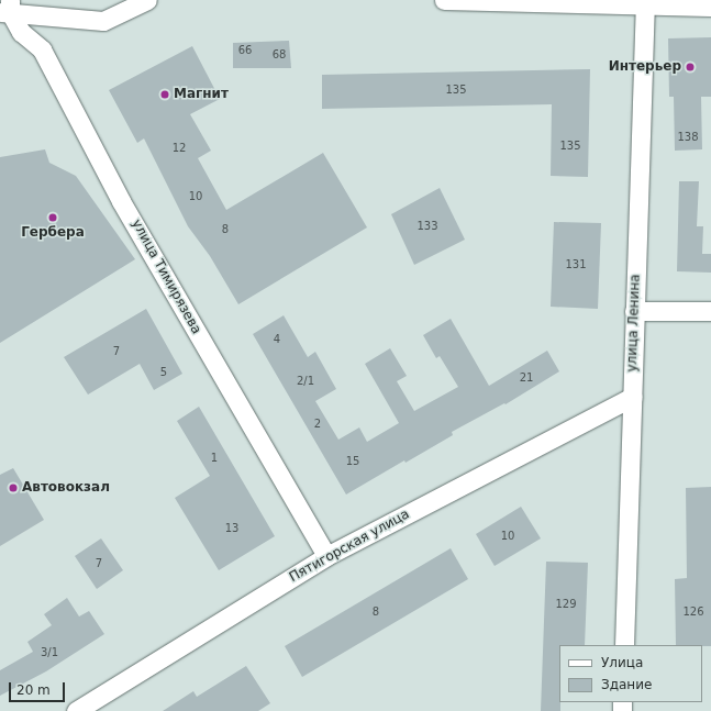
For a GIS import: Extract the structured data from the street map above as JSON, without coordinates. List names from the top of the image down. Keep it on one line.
{"streets":{"street":["улица Тимирязева","улица Ленина","Пятигорская улица"]},"crossings":[["улица Тимирязева","Пятигорская улица"],["улица Ленина","Пятигорская улица"]],"places":["Интерьер","Магнит","Гербера","Автовокзал"],"house_numbers":["66","68","135","138","135","12","10","133","8","131","4","7","5","21","2/1","2","1","15","13","10","7","129","8","126","3/1"],"legend":["Улица","Здание"],"scale_bar":"20 m"}
